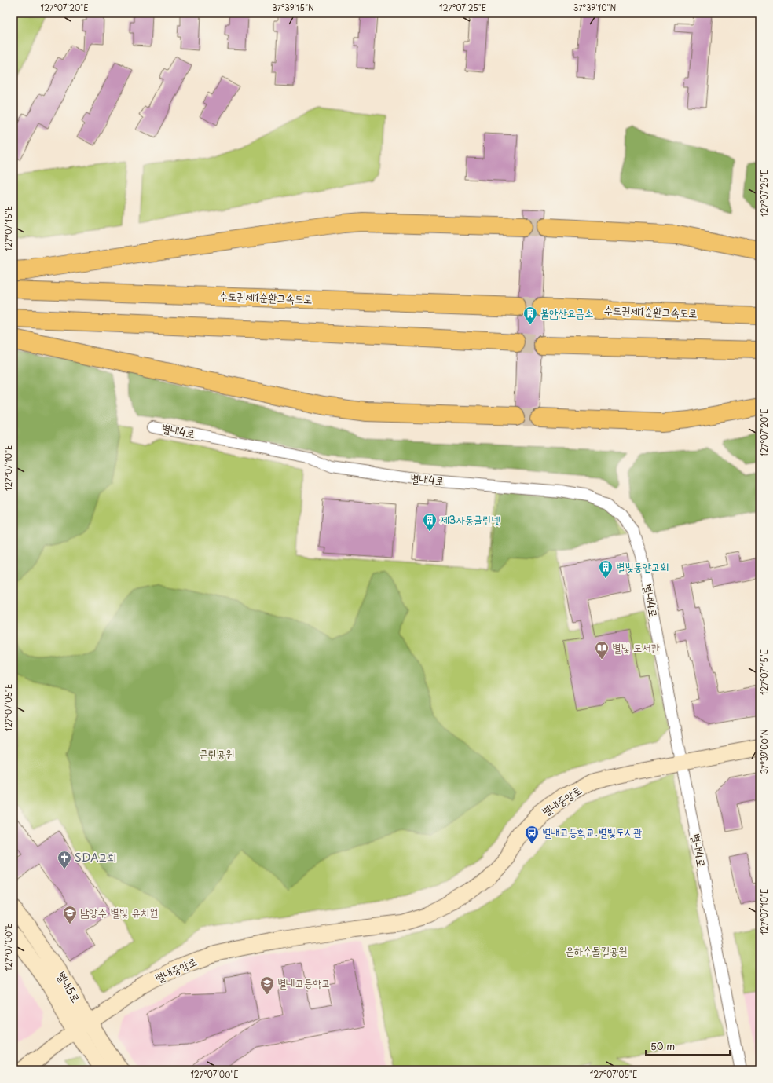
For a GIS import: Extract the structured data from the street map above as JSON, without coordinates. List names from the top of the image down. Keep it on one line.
{"streets":{"highway":["수도권제1순환고속도로"],"street":["별내4로","별내중앙로","별내5로"]},"crossings":[["별내4로","별내중앙로"],["별내중앙로","별내5로"]],"parks":["근린공원","은하수돌길공원"],"places":{"building":["불암산요금소","제3자동클린넷","별빛동안교회"],"library":["별빛 도서관"],"bus stop":["별내고등학교.별빛도서관"],"church":["SDA교회"],"school or university":["남양주 별빛 유치원","별내고등학교"]},"scale_bar":"50 m","coordinates":["127°07'20\"E","37°39'15\"N","127°07'25\"E","37°39'10\"N","127°07'15\"E","127°07'10\"E","127°07'05\"E","37°39'00\"N","127°07'00\"E"]}
